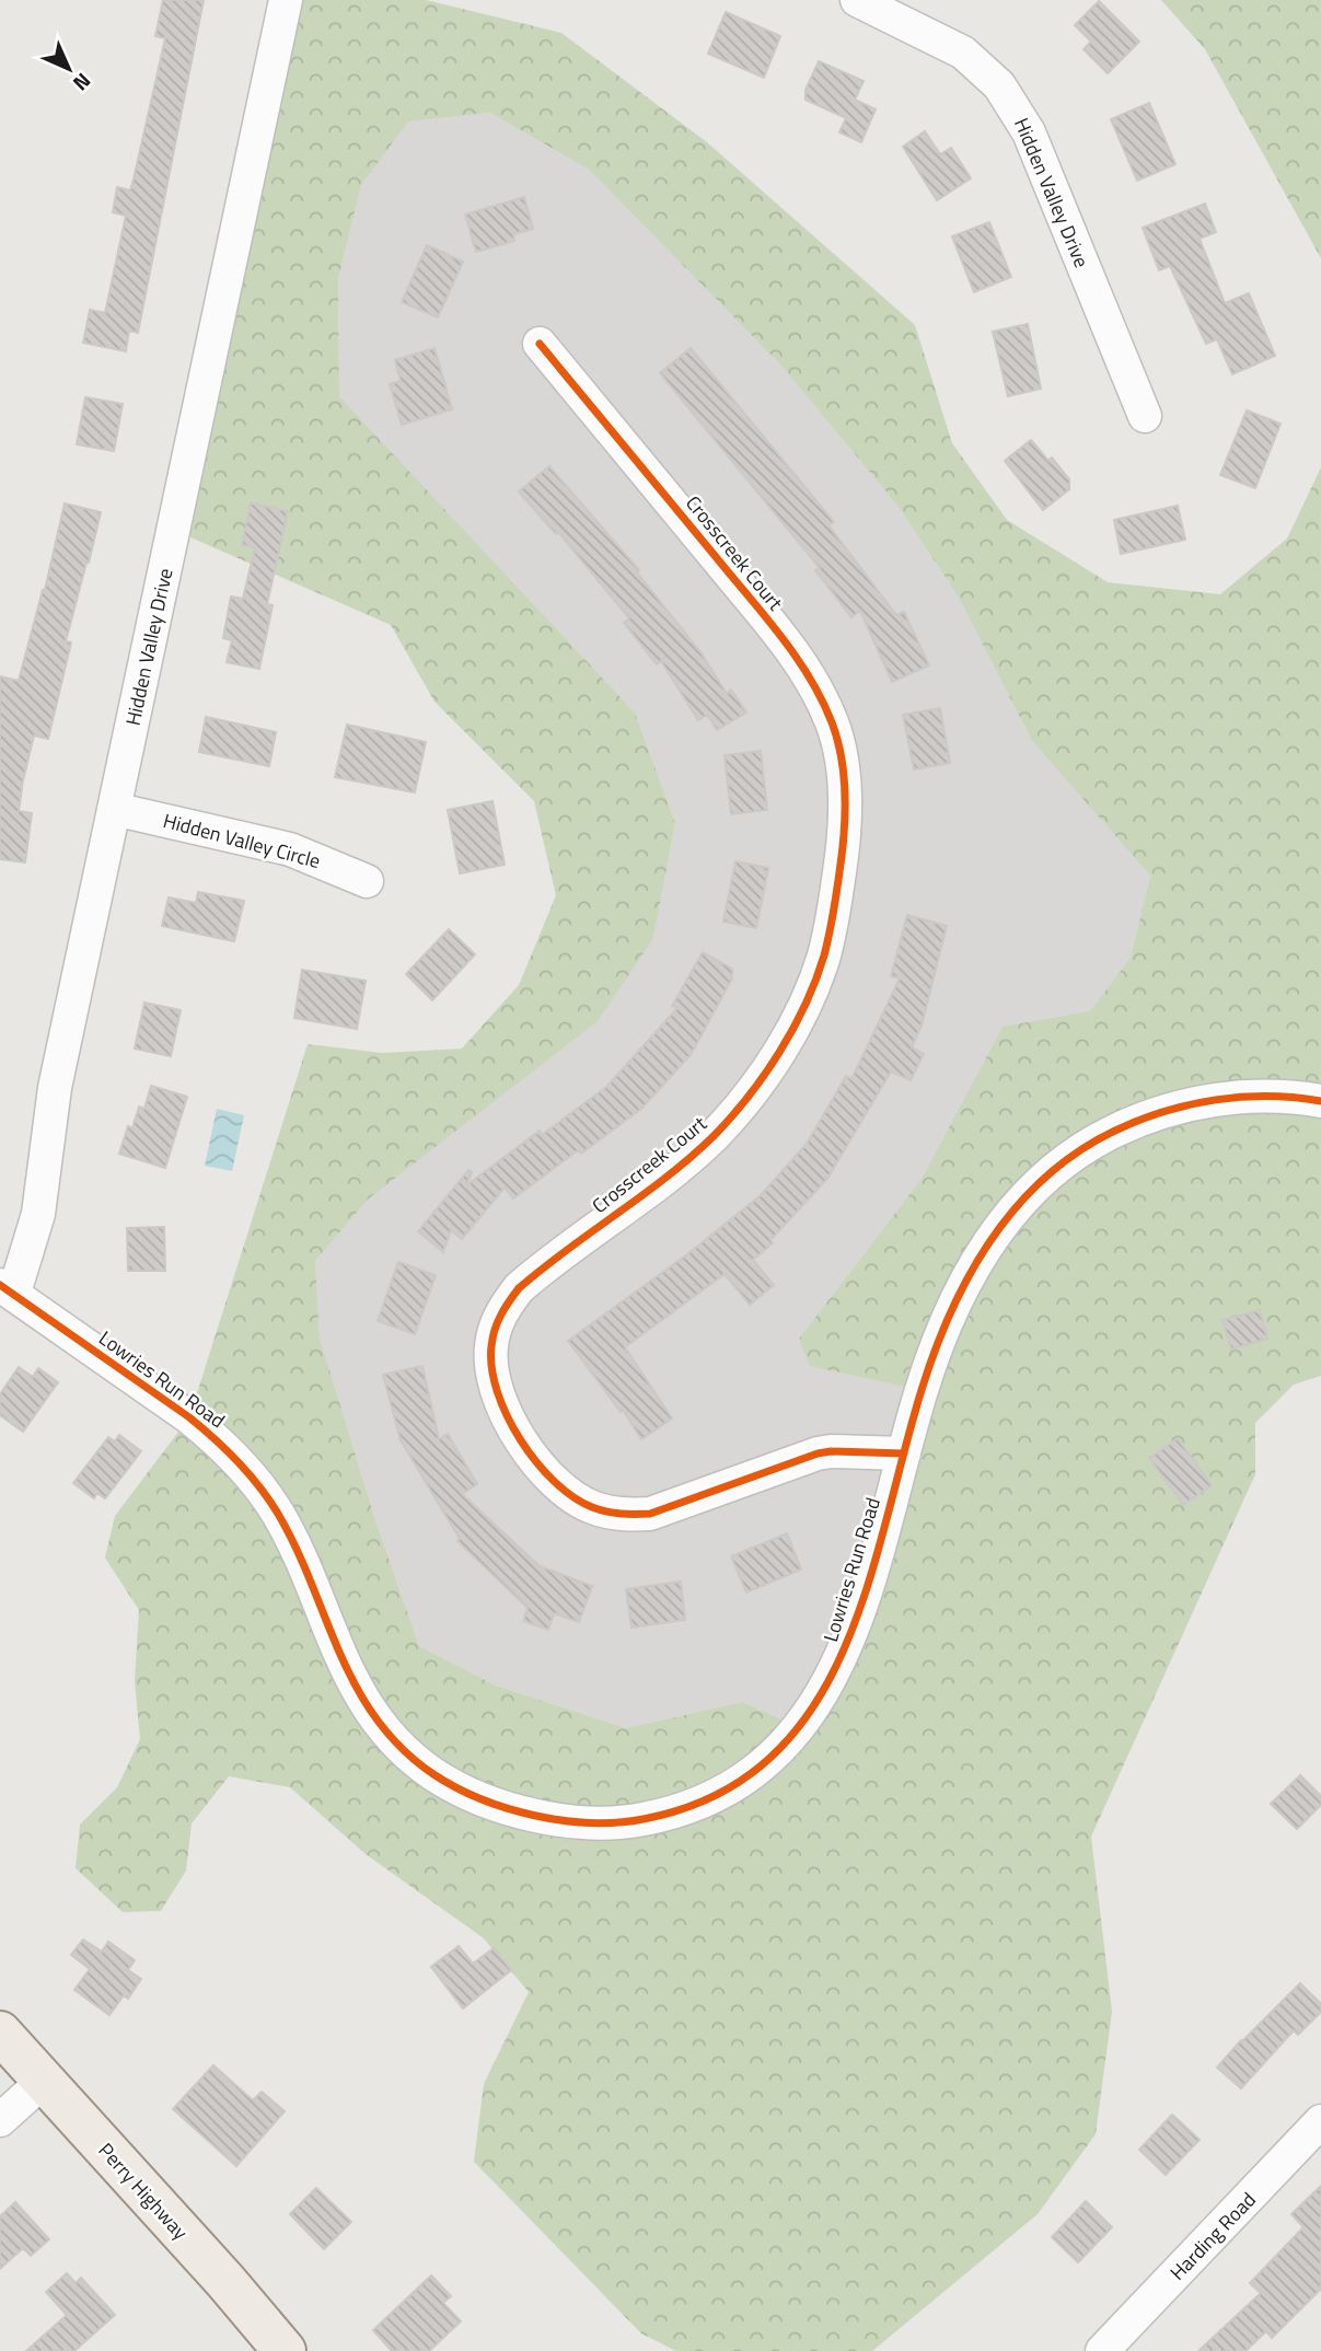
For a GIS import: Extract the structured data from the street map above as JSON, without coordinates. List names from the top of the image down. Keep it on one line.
{"streets":{"main road":["Perry Highway"],"street":["Hidden Valley Drive","Crosscreek Court","Hidden Valley Circle","Lowries Run Road","Harding Road"]},"crossings":[["Hidden Valley Drive","Hidden Valley Circle"],["Hidden Valley Drive","Lowries Run Road"],["Crosscreek Court","Lowries Run Road"]],"north":"bottom right"}
